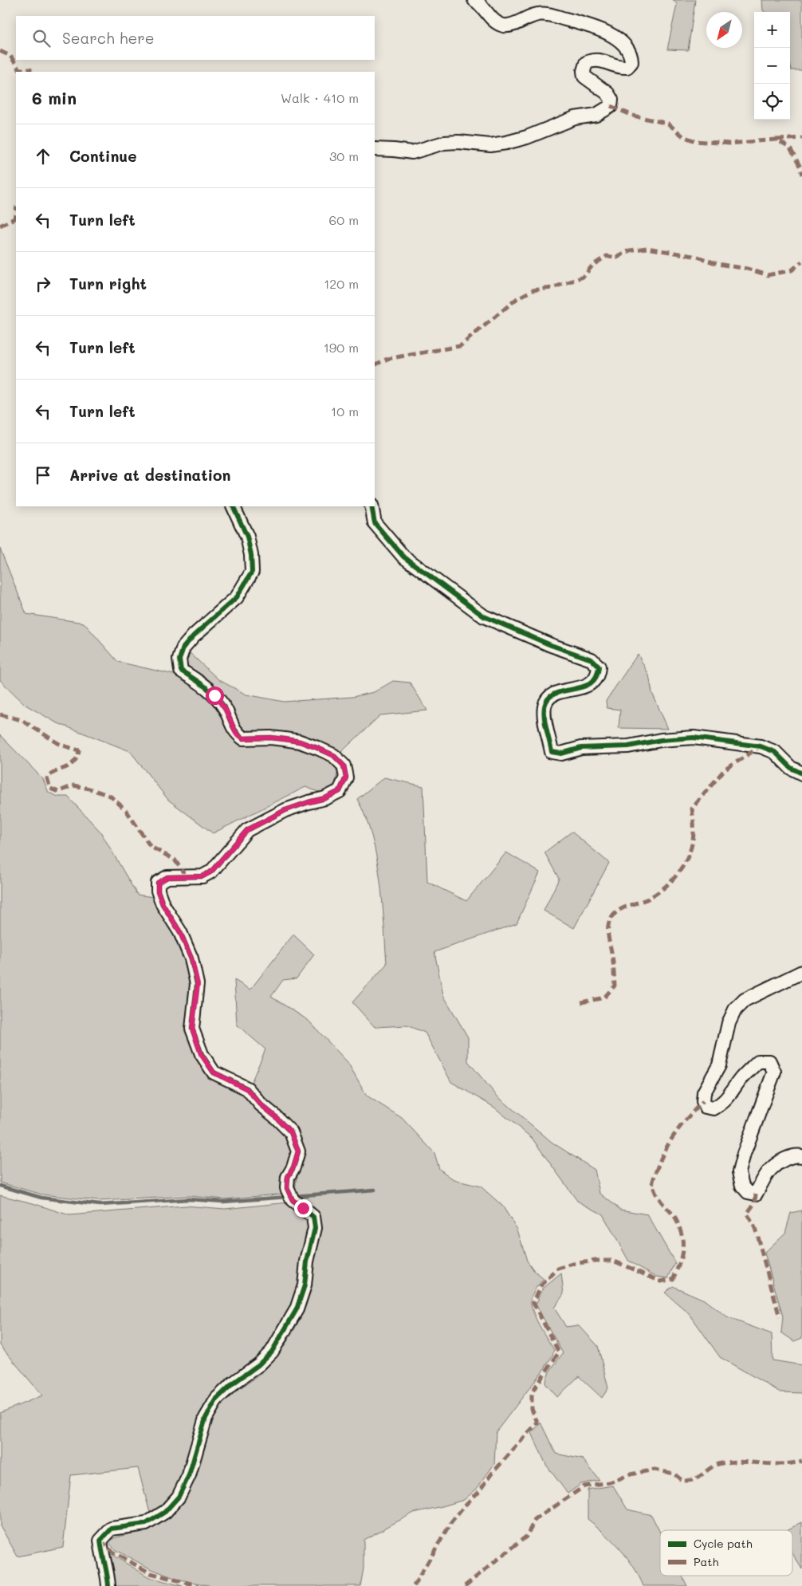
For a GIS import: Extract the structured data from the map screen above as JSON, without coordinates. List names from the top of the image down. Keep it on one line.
{"legend":["Cycle path","Path"],"north":"bottom left","page":{"map_buttons":["+","−"],"search":"Search here","heading":["6 min","Walk · 410 m"],"list":[["Continue","30 m"],["Turn left","60 m"],["Turn right","120 m"],["Turn left","190 m"],["Turn left","10 m"],"Arrive at destination"]}}
